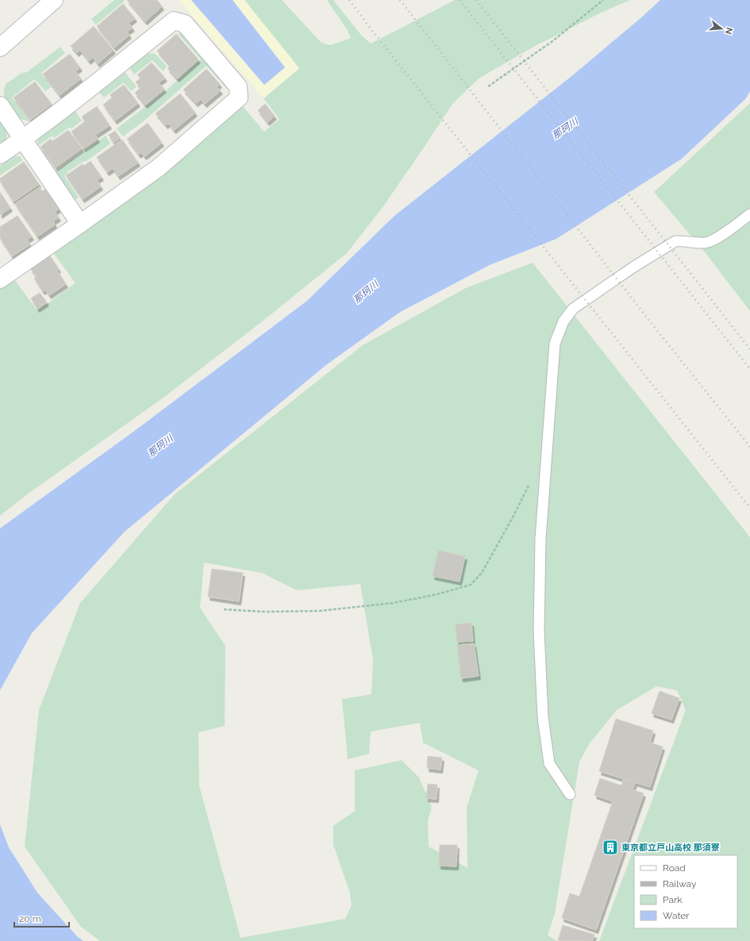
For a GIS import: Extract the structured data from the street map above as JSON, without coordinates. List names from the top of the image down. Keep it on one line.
{"water":["那珂川"],"places":{"building":["東京都立戸山高校 那須寮"]},"legend":["Road","Railway","Park","Water"],"scale_bar":"20 m","north":"right"}
